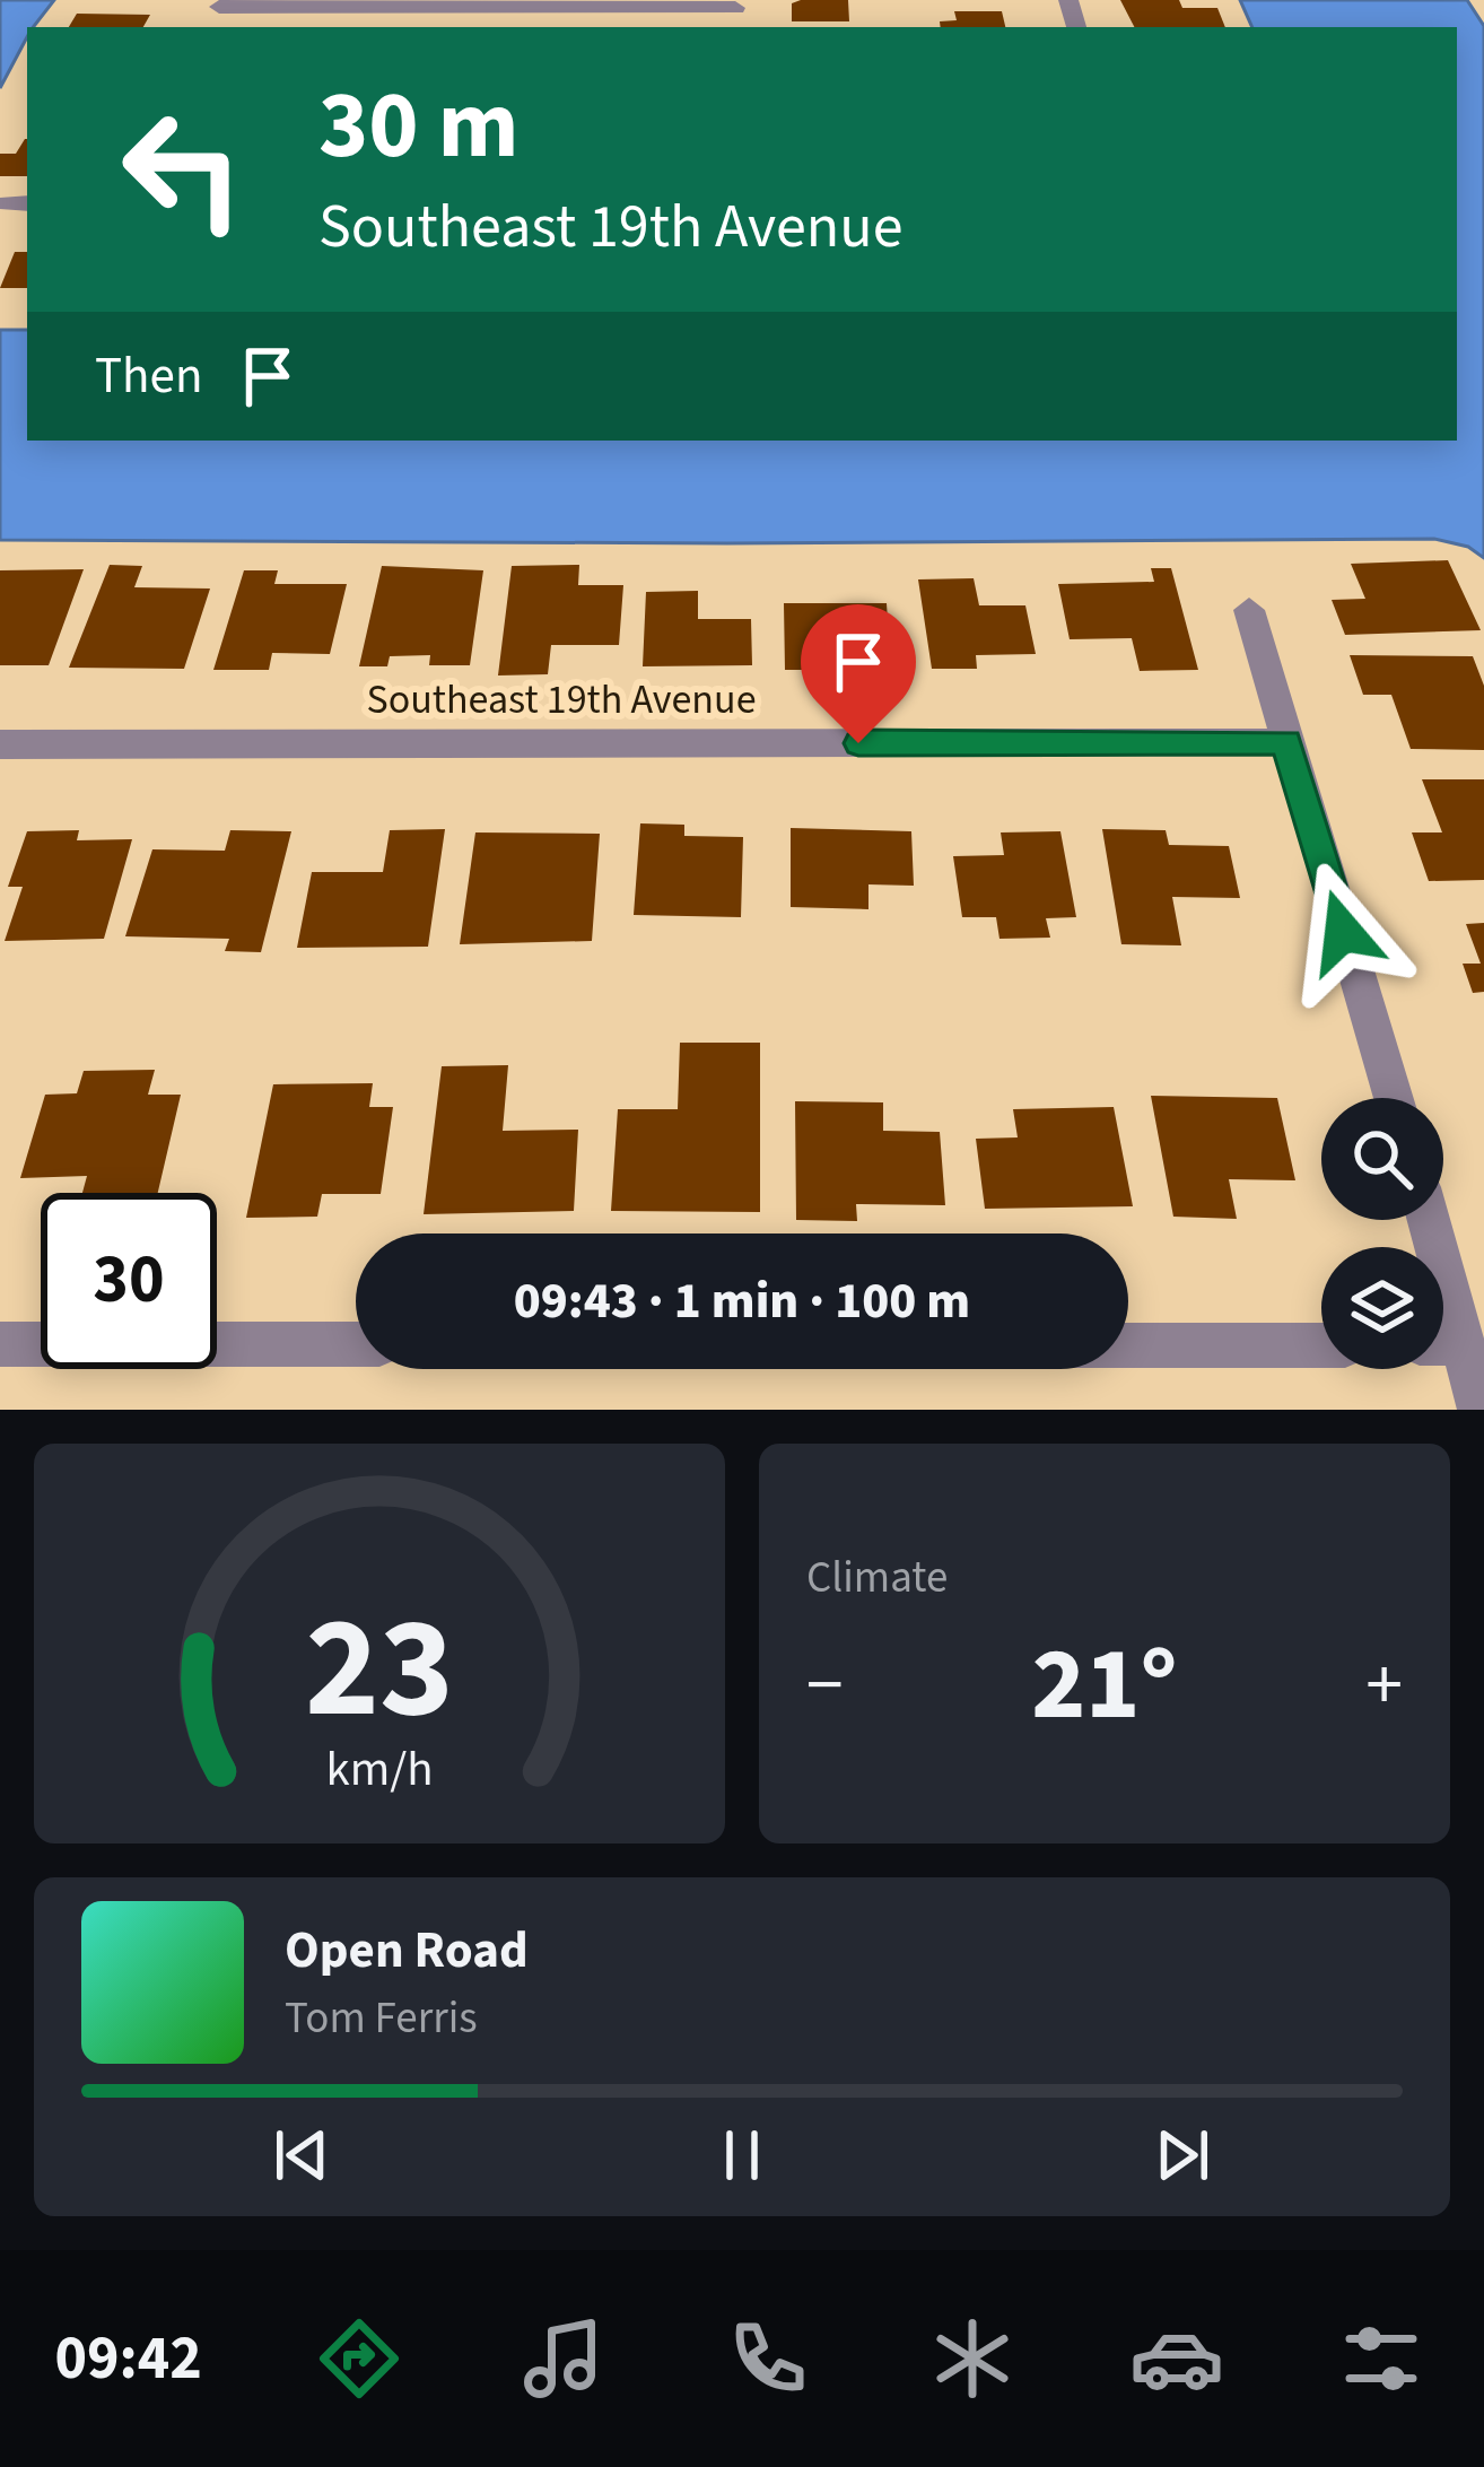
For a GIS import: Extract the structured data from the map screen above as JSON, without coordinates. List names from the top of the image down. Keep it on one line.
{"streets":{"street":["Southeast 19th Avenue"]},"page":{"turn":["30 m","Southeast 19th Avenue"],"then":"Then","limit":"30","trip":"09:43 · 1 min · 100 m","tile":"Climate","heat":["−","21°","+"],"song":["Open Road","Tom Ferris"],"tabs":"09:42","gauge":["23","km/h"]}}
